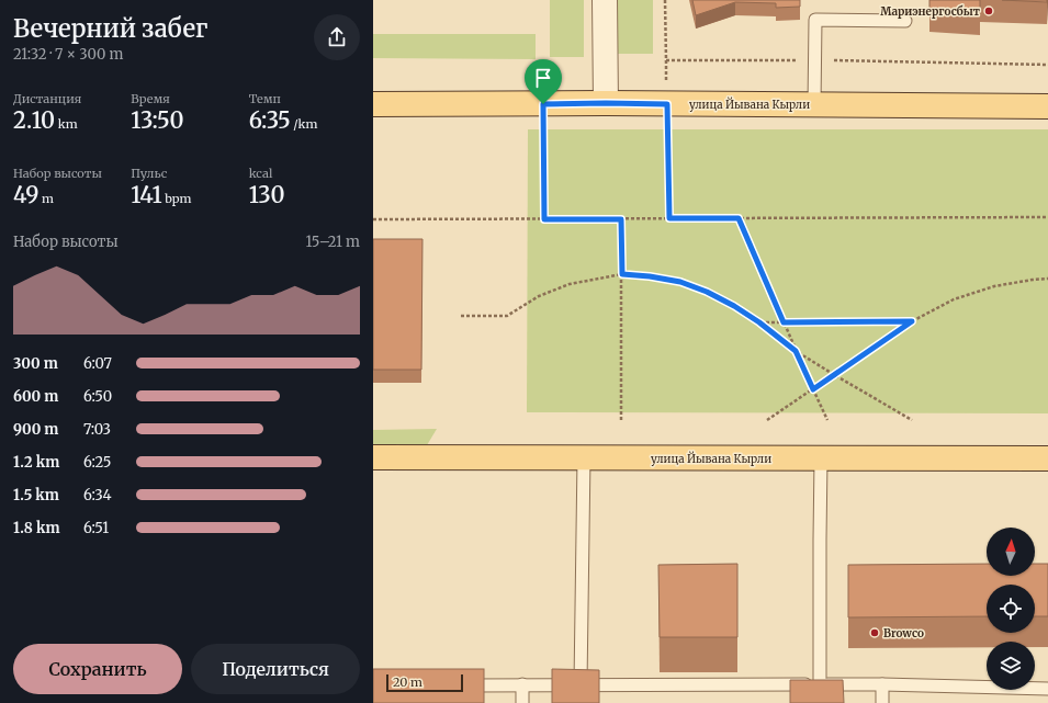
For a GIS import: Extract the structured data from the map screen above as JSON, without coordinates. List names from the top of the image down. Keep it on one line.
{"streets":{"main road":["улица Йывана Кырли"]},"places":["Мариэнергосбыт","Browco"],"scale_bar":"20 m","north":"top","page":{"heading":["Вечерний забег","21:32 · 7 × 300 m"],"stats":[["Дистанция","2.10 km"],["Время","13:50"],["Темп","6:35 /km"],["Набор высоты","49 m"],["Пульс","141 bpm"],["kcal","130"]],"chart":["Набор высоты","15–21 m"],"list":[{"name":"300 m","note":"6:07"},{"name":"600 m","note":"6:50"},{"name":"900 m","note":"7:03"},{"name":"1.2 km","note":"6:25"},{"name":"1.5 km","note":"6:34"},{"name":"1.8 km","note":"6:51"}],"buttons":["Сохранить","Поделиться"],"scale":"20 m"}}
